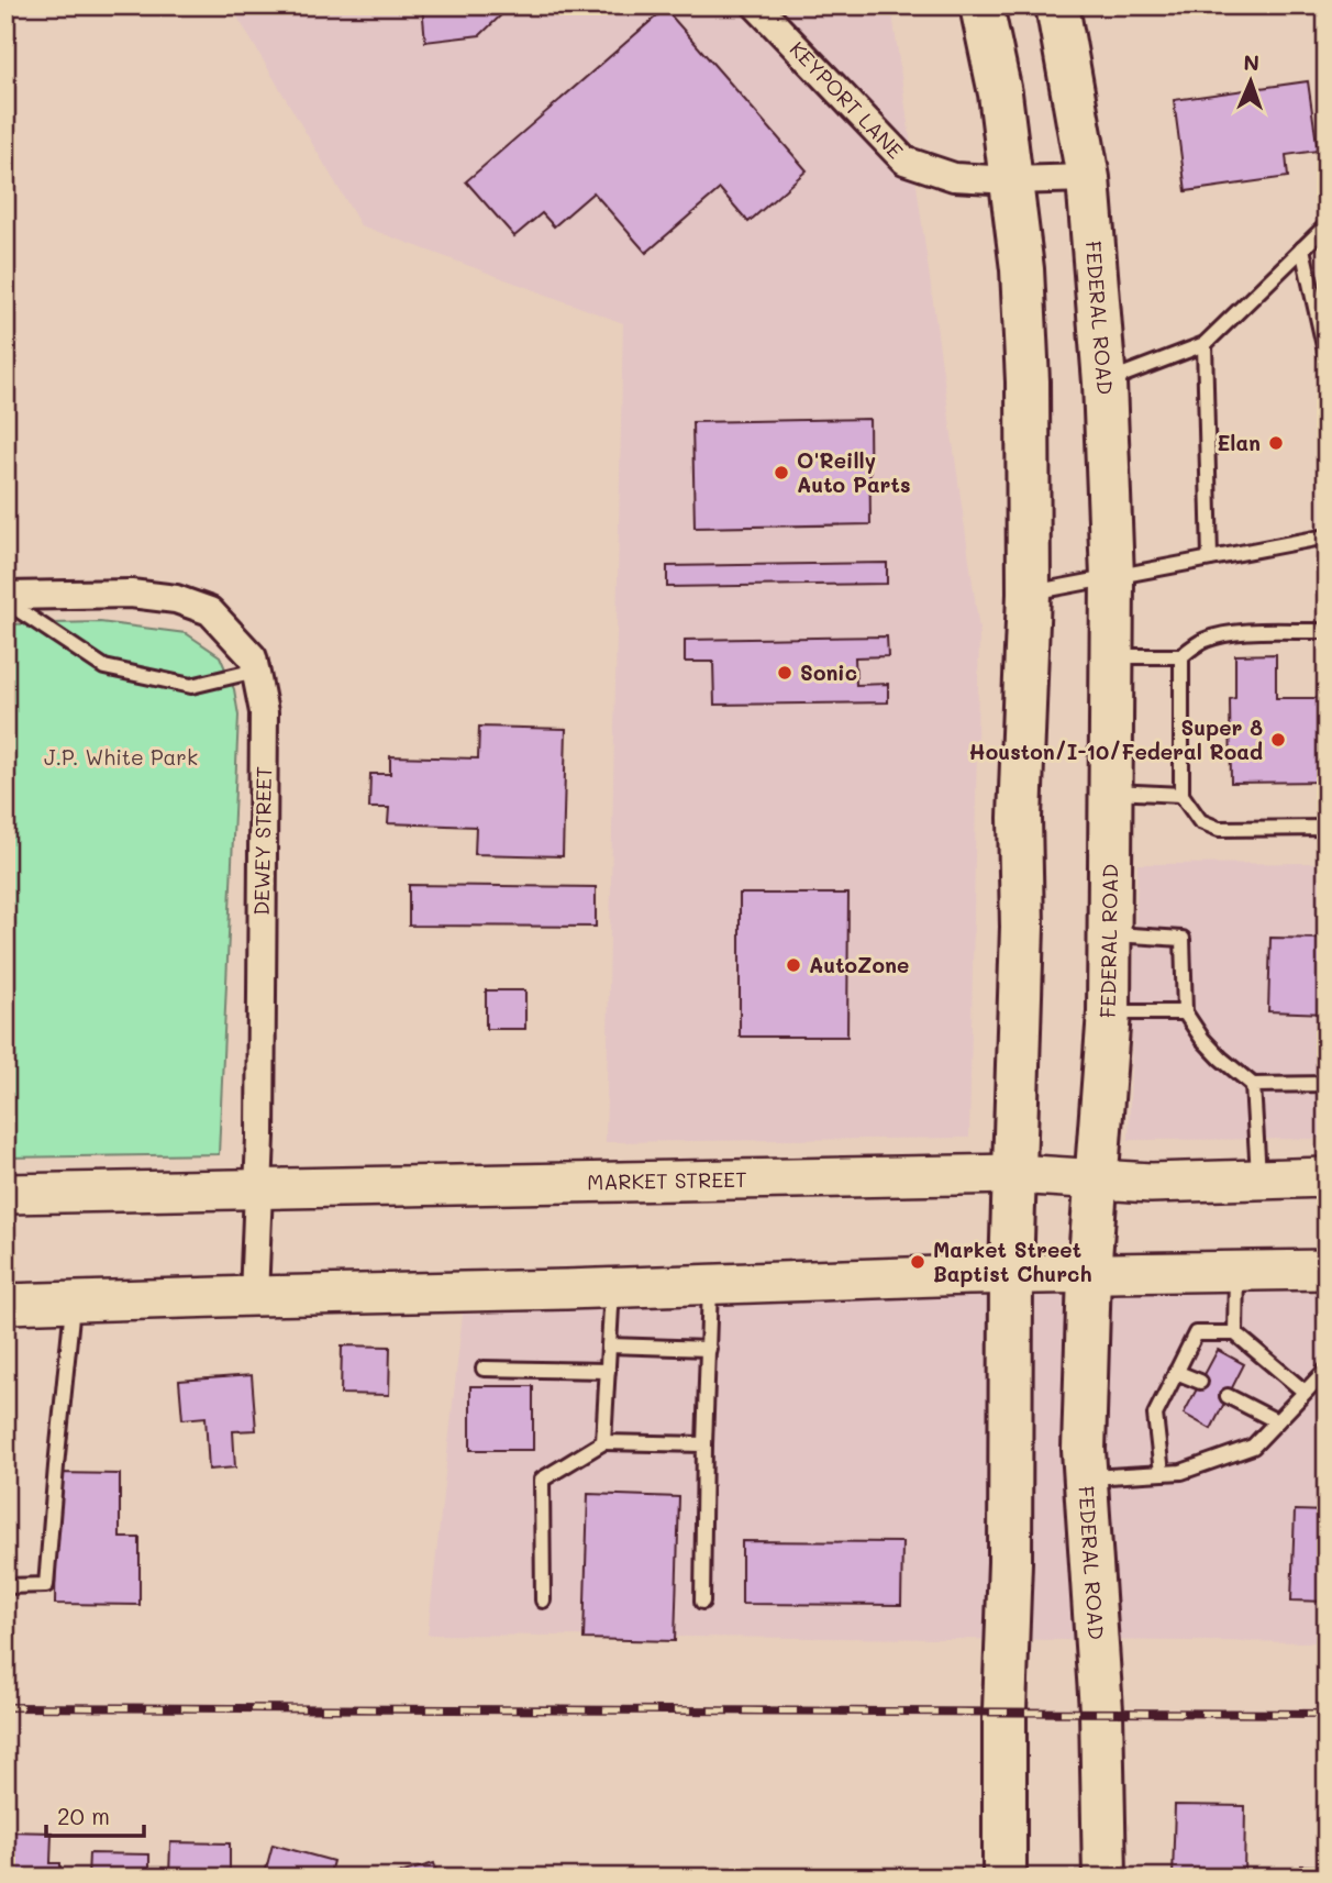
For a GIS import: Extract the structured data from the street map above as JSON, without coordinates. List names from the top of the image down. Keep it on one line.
{"streets":{"main road":["FEDERAL ROAD","MARKET STREET"],"street":["KEYPORT LANE","DEWEY STREET"]},"crossings":[["KEYPORT LANE","FEDERAL ROAD"],["FEDERAL ROAD","MARKET STREET"],["DEWEY STREET","MARKET STREET"]],"parks":["J.P. White Park"],"places":["Elan","O'Reilly Auto Parts","Sonic","Super 8 Houston/I-10/Federal Road","AutoZone","Market Street Baptist Church"],"scale_bar":"20 m","north":"top"}
